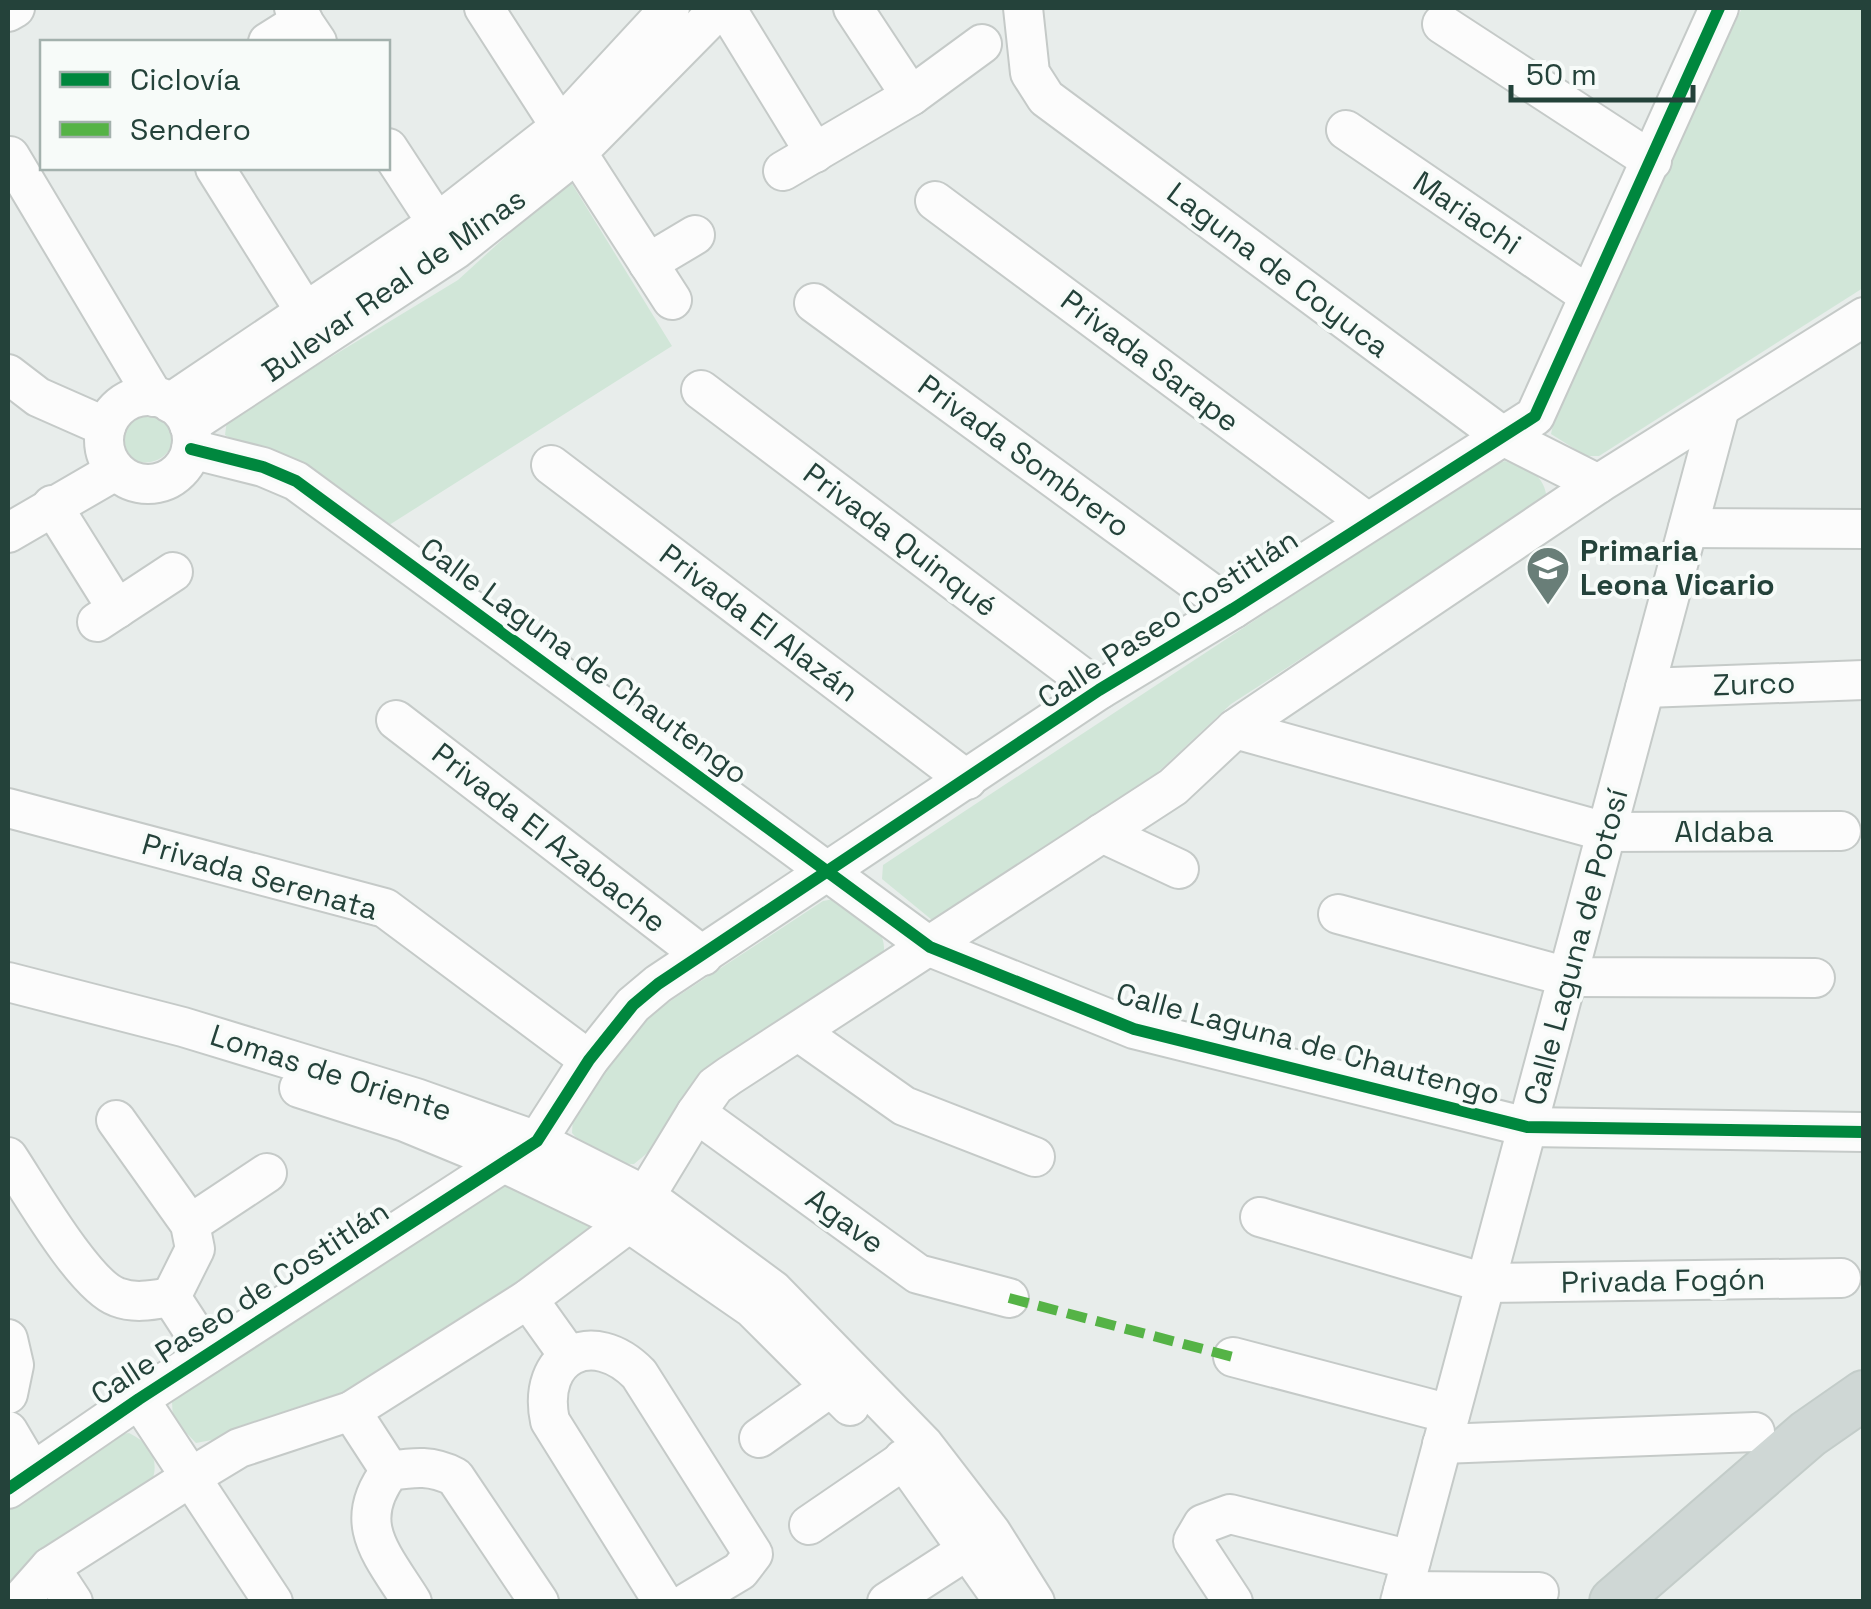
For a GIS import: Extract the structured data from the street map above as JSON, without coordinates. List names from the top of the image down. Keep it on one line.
{"streets":{"street":["Mariachi","Laguna de Coyuca","Bulevar Real de Minas","Privada Sarape","Privada Sombrero","Privada Quinqué","Calle Paseo Costitlán","Privada El Alazán","Calle Laguna de Chautengo","Zurco","Aldaba","Privada El Azabache","Privada Serenata","Calle Laguna de Potosí","Lomas de Oriente","Agave","Privada Fogón","Calle Paseo de Costitlán"]},"crossings":[["Mariachi","Calle Paseo Costitlán"],["Laguna de Coyuca","Calle Paseo Costitlán"],["Bulevar Real de Minas","Calle Laguna de Chautengo"],["Privada Sarape","Calle Paseo Costitlán"],["Privada Sombrero","Calle Paseo Costitlán"],["Privada Quinqué","Calle Paseo Costitlán"],["Calle Paseo Costitlán","Privada El Alazán"],["Calle Paseo Costitlán","Calle Laguna de Chautengo"],["Calle Paseo Costitlán","Privada El Azabache"],["Calle Paseo Costitlán","Privada Serenata"],["Calle Paseo Costitlán","Lomas de Oriente"],["Calle Paseo Costitlán","Calle Paseo de Costitlán"],["Calle Laguna de Chautengo","Calle Laguna de Potosí"],["Zurco","Calle Laguna de Potosí"],["Aldaba","Calle Laguna de Potosí"],["Calle Laguna de Potosí","Privada Fogón"],["Lomas de Oriente","Calle Paseo de Costitlán"]],"places":{"school or university":["Primaria Leona Vicario"]},"legend":["Ciclovía","Sendero"],"scale_bar":"50 m"}
